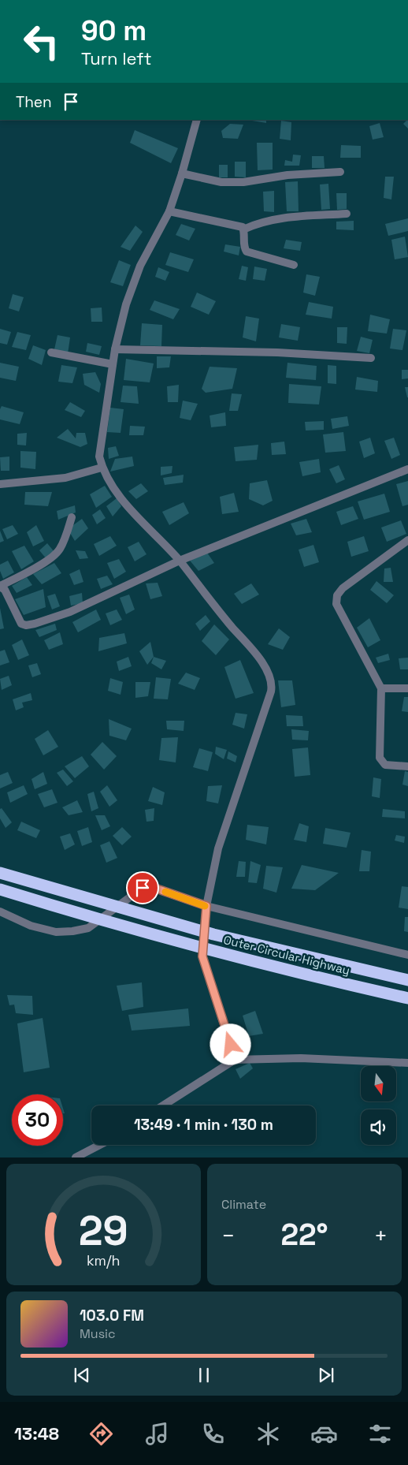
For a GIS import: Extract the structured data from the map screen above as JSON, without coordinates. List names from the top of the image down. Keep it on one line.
{"streets":{"highway":["Outer Circular Highway"]},"north":"bottom","page":{"turn":["90 m","Turn left"],"then":"Then","limit":"30","trip":"13:49 · 1 min · 130 m","tile":"Climate","heat":["−","22°","+"],"song":["103.0 FM","Music"],"tabs":"13:48","gauge":["29","km/h"]}}
